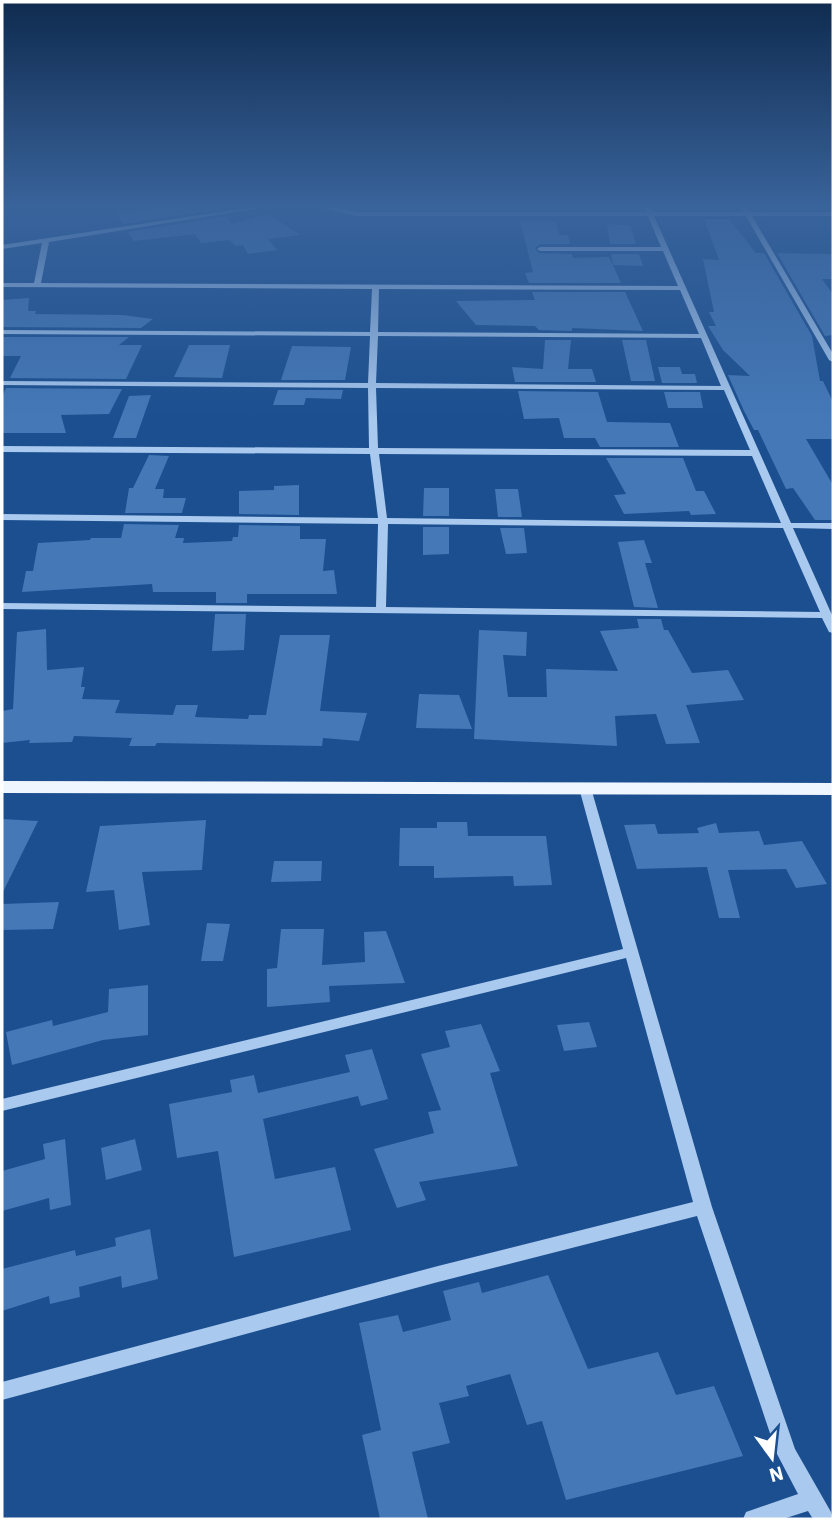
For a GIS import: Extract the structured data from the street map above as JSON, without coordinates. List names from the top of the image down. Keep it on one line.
{"north":"bottom"}
